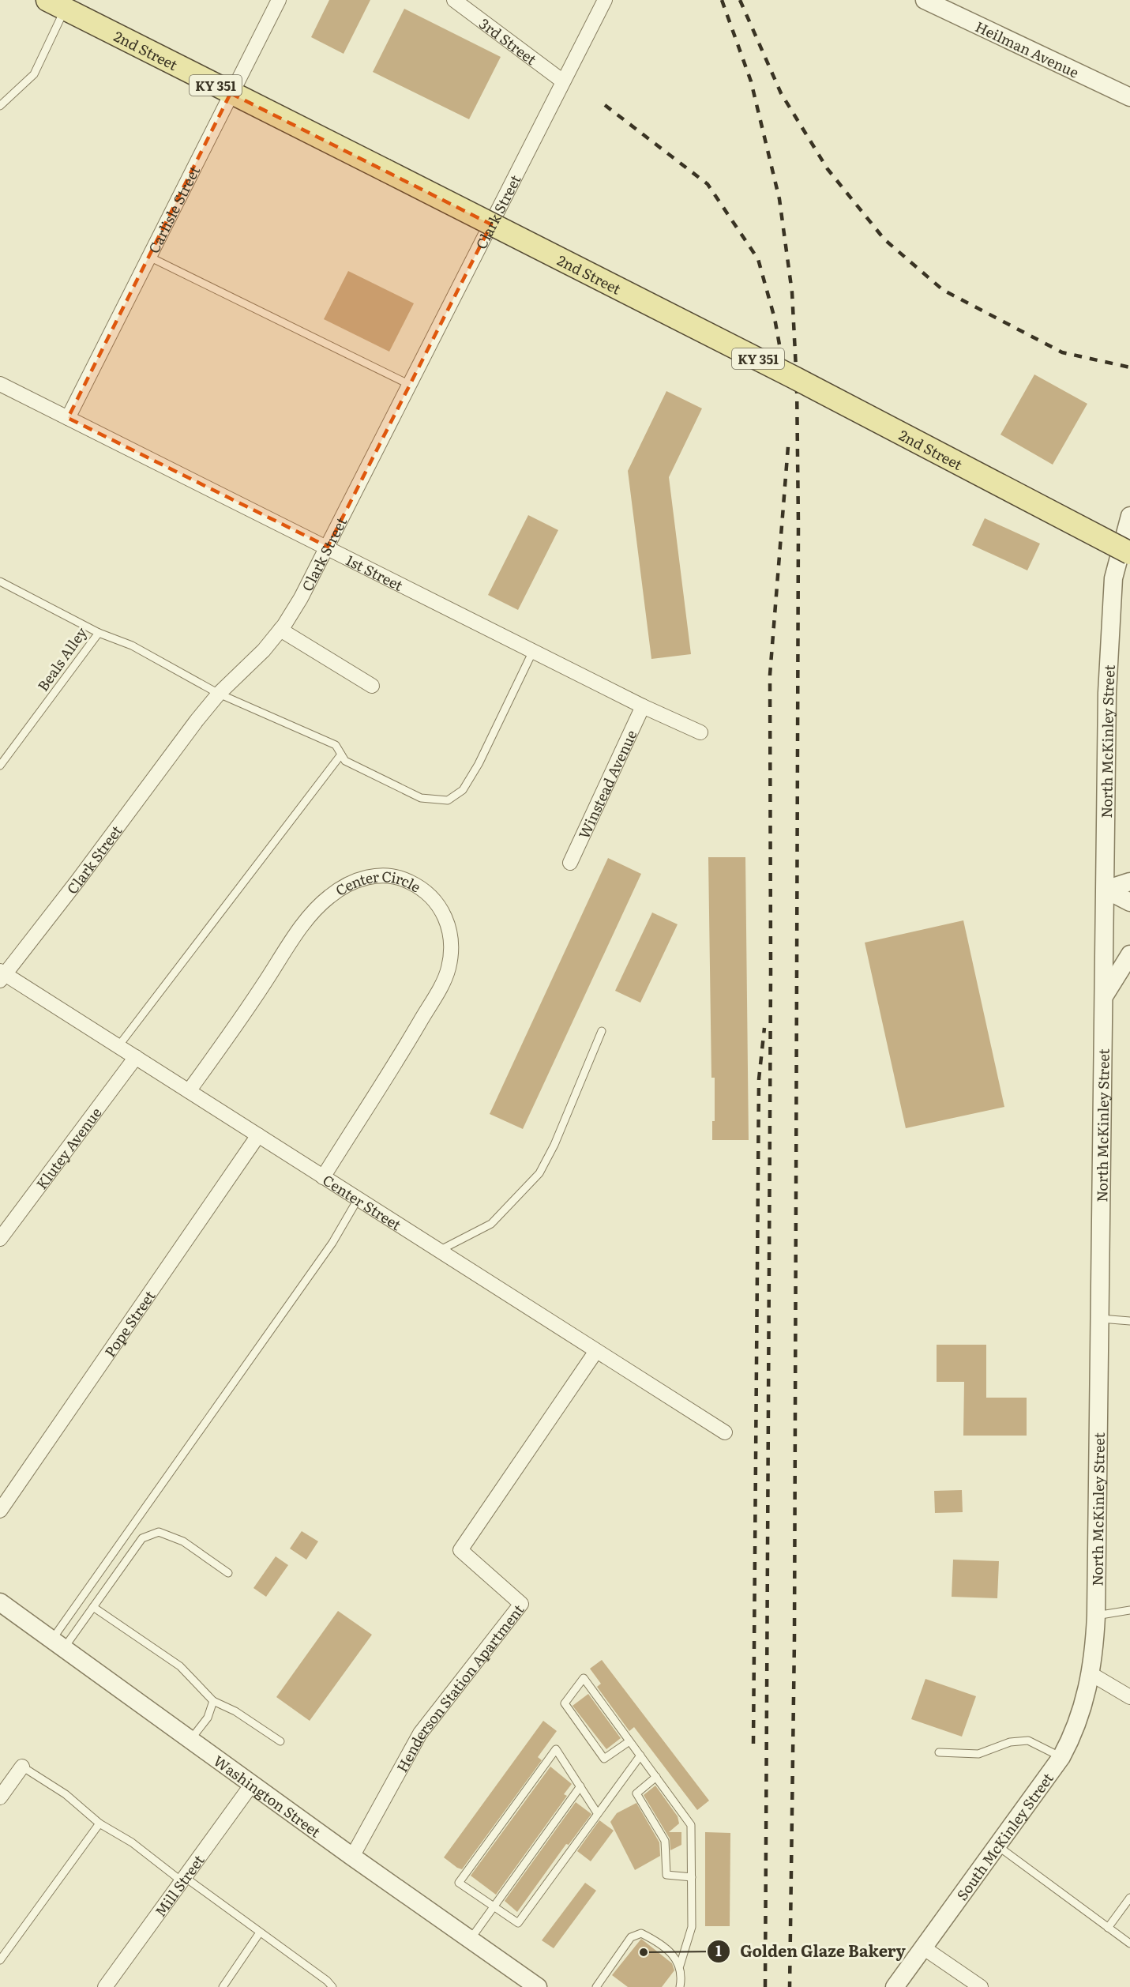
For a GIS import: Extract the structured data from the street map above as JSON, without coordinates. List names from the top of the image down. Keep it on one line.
{"streets":{"main road":["2nd Street","KY 351"],"street":["3rd Street","Heilman Avenue","Carlisle Street","Clark Street","1st Street","North McKinley Street","Winstead Avenue","Center Circle","Klutey Avenue","Center Street","Pope Street","Henderson Station Apartment","Washington Street","South McKinley Street","Mill Street"],"lane":["Beals Alley"]},"crossings":[["3rd Street","Clark Street"],["2nd Street","Carlisle Street"],["Carlisle Street","1st Street"],["Clark Street","1st Street"],["Clark Street","Center Street"],["1st Street","Winstead Avenue"],["North McKinley Street","South McKinley Street"],["Center Circle","Center Street"],["Klutey Avenue","Center Street"],["Center Street","Pope Street"],["Center Street","Henderson Station Apartment"],["Henderson Station Apartment","Washington Street"],["Washington Street","Mill Street"]],"places":["Golden Glaze Bakery"]}
